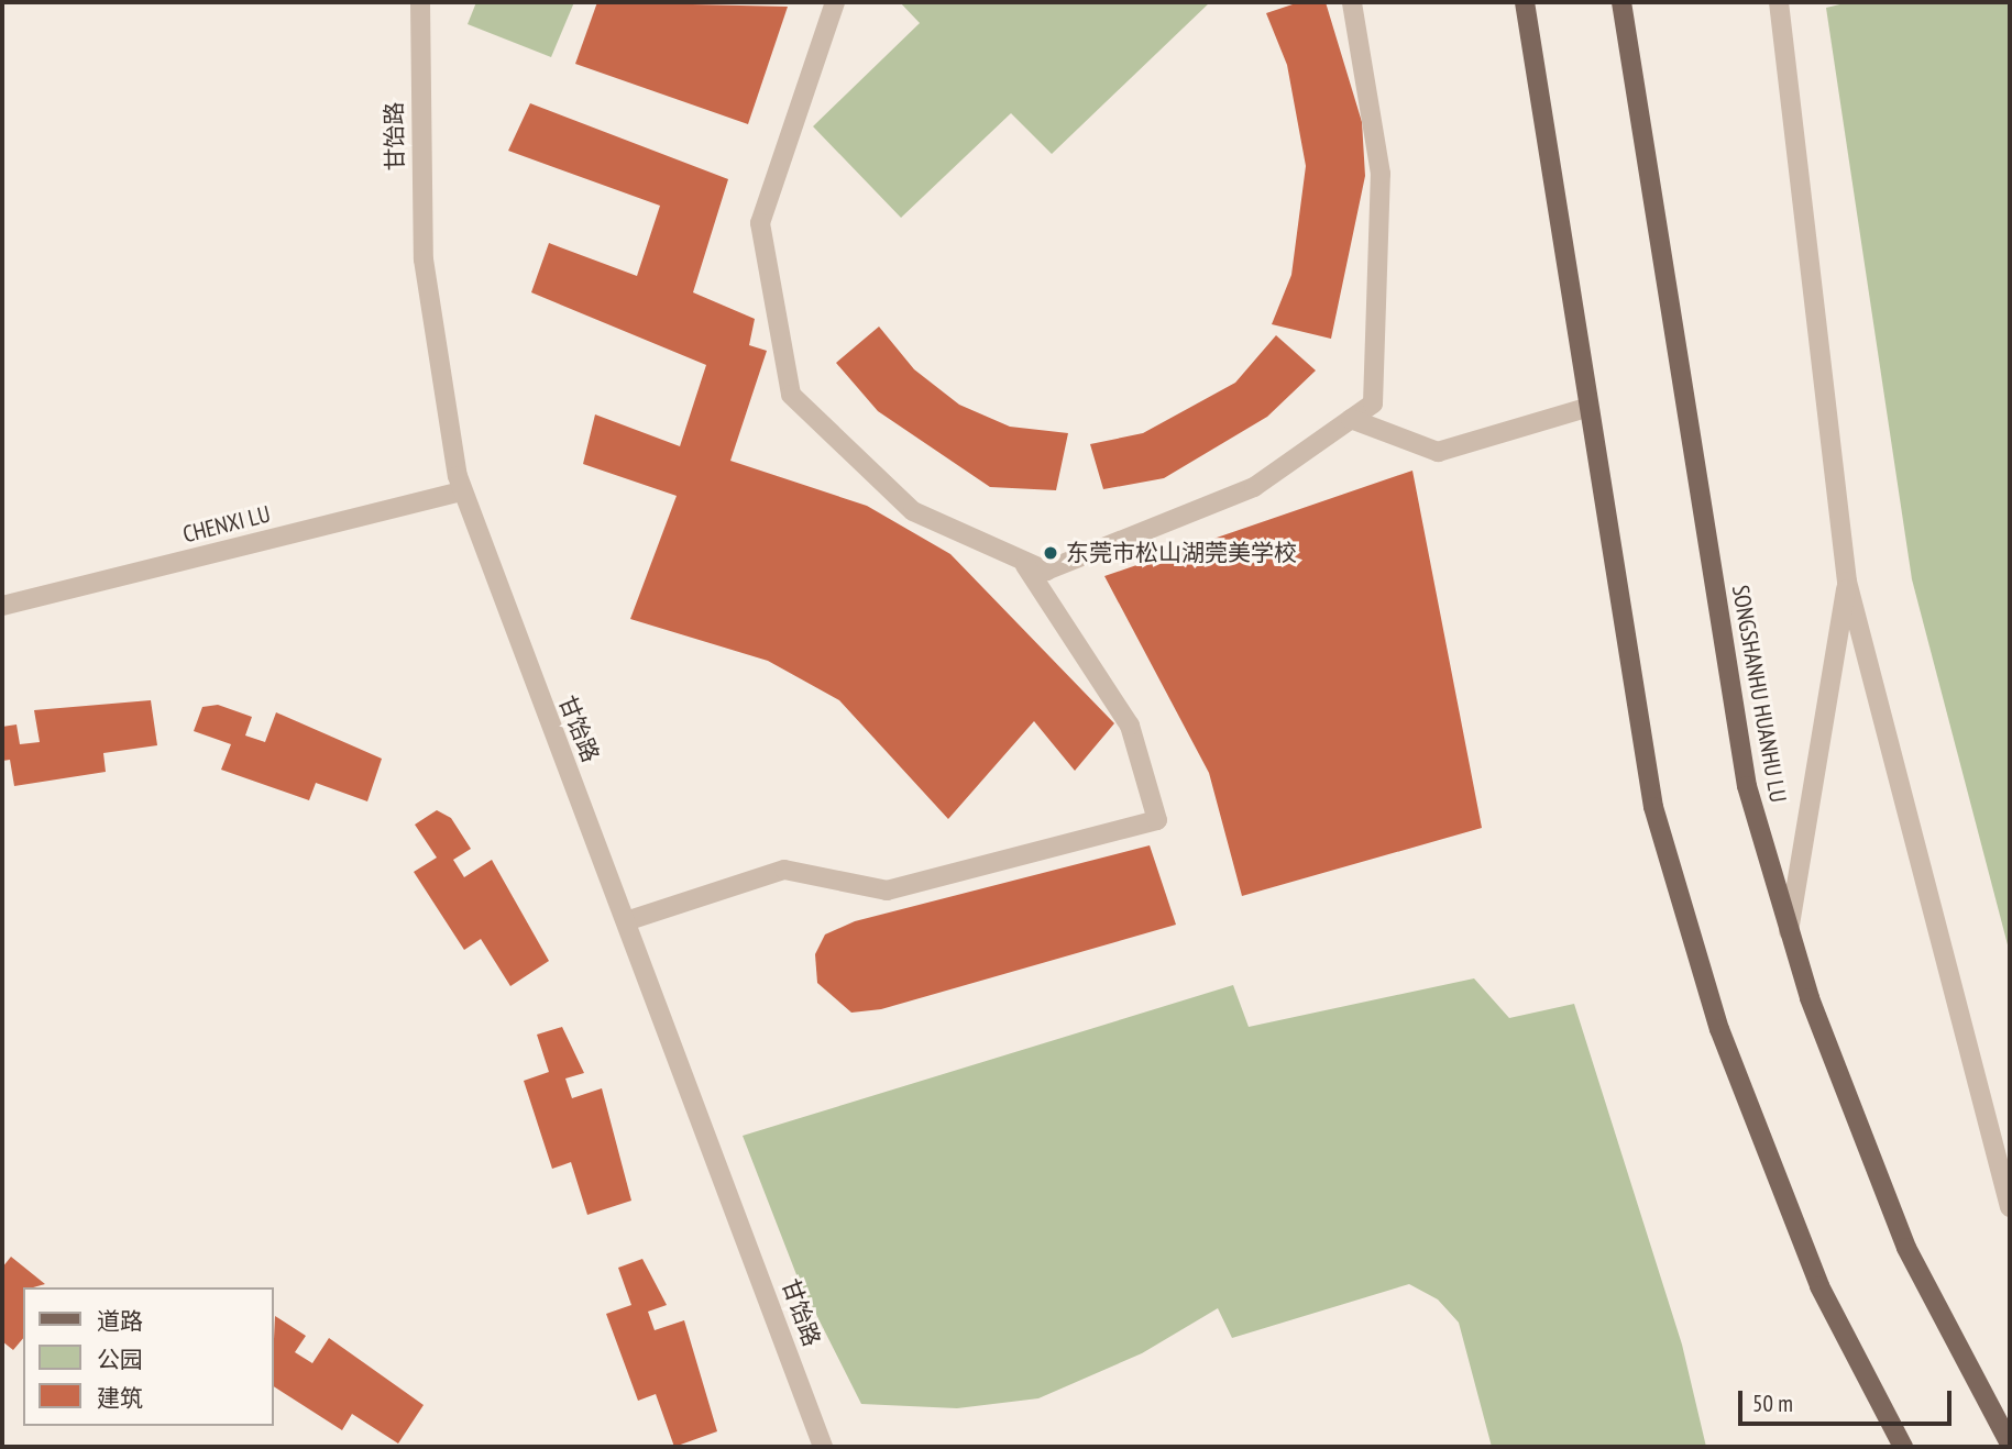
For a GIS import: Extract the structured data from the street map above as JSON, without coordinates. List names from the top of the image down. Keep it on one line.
{"streets":{"main road":["SONGSHANHU HUANHU LU"],"street":["甘饴路","CHENXI LU"]},"crossings":[["甘饴路","CHENXI LU"]],"places":["东莞市松山湖莞美学校"],"legend":["道路","公园","建筑"],"scale_bar":"50 m"}
